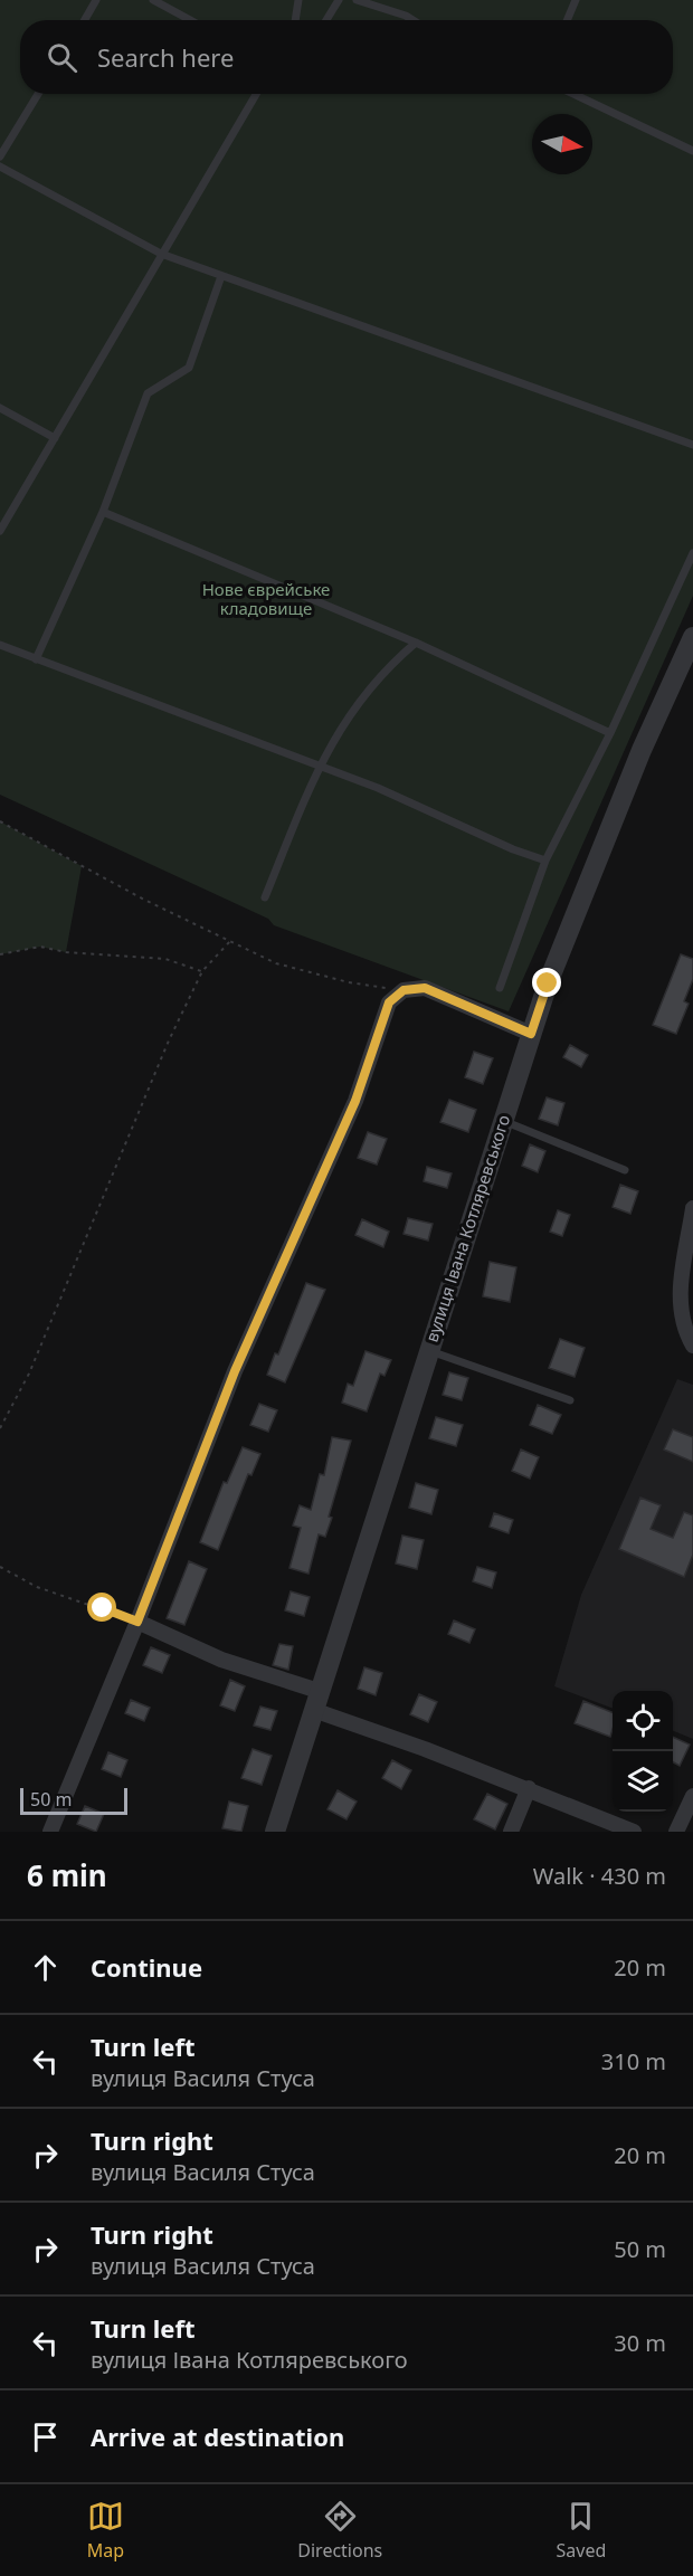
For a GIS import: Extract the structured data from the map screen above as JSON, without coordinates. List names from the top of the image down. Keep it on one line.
{"streets":{"street":["вулиця Івана Котляревського"]},"parks":["Нове єврейське кладовище"],"scale_bar":"50 m","north":"right","page":{"search":"Search here","scale":"50 m","heading":["6 min","Walk · 430 m"],"list":[["Continue","20 m"],["Turn left","вулиця Василя Стуса","310 m"],["Turn right","вулиця Василя Стуса","20 m"],["Turn right","вулиця Василя Стуса","50 m"],["Turn left","вулиця Івана Котляревського","30 m"],"Arrive at destination"],"nav":["Map","Directions","Saved"]}}
